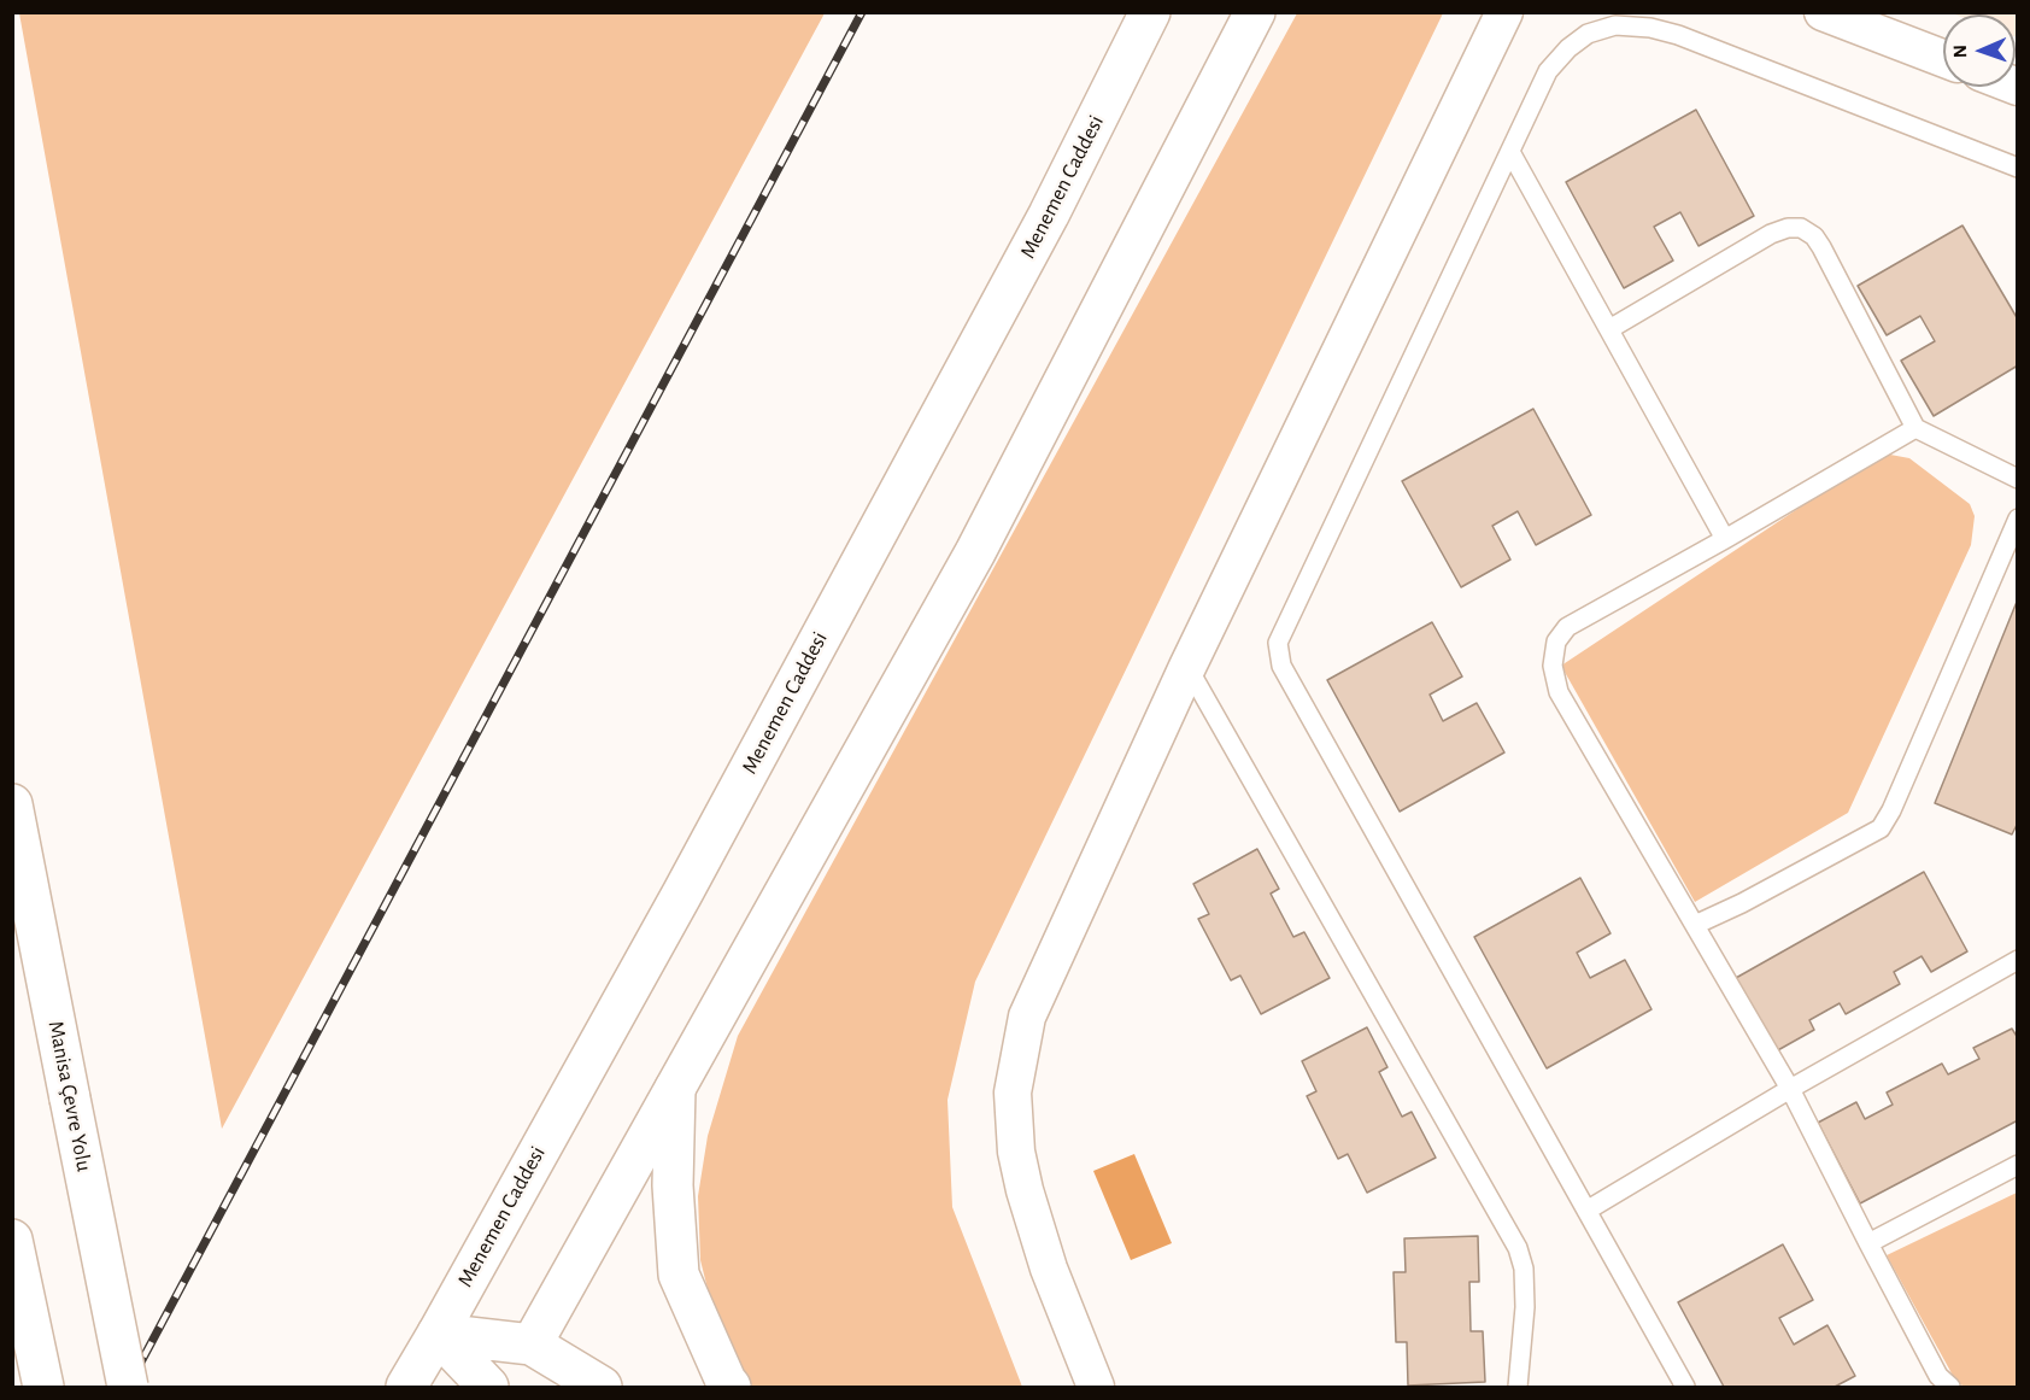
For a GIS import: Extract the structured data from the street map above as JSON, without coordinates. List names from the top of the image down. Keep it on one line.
{"streets":{"main road":["Menemen Caddesi","Manisa Çevre Yolu"]},"north":"left"}
